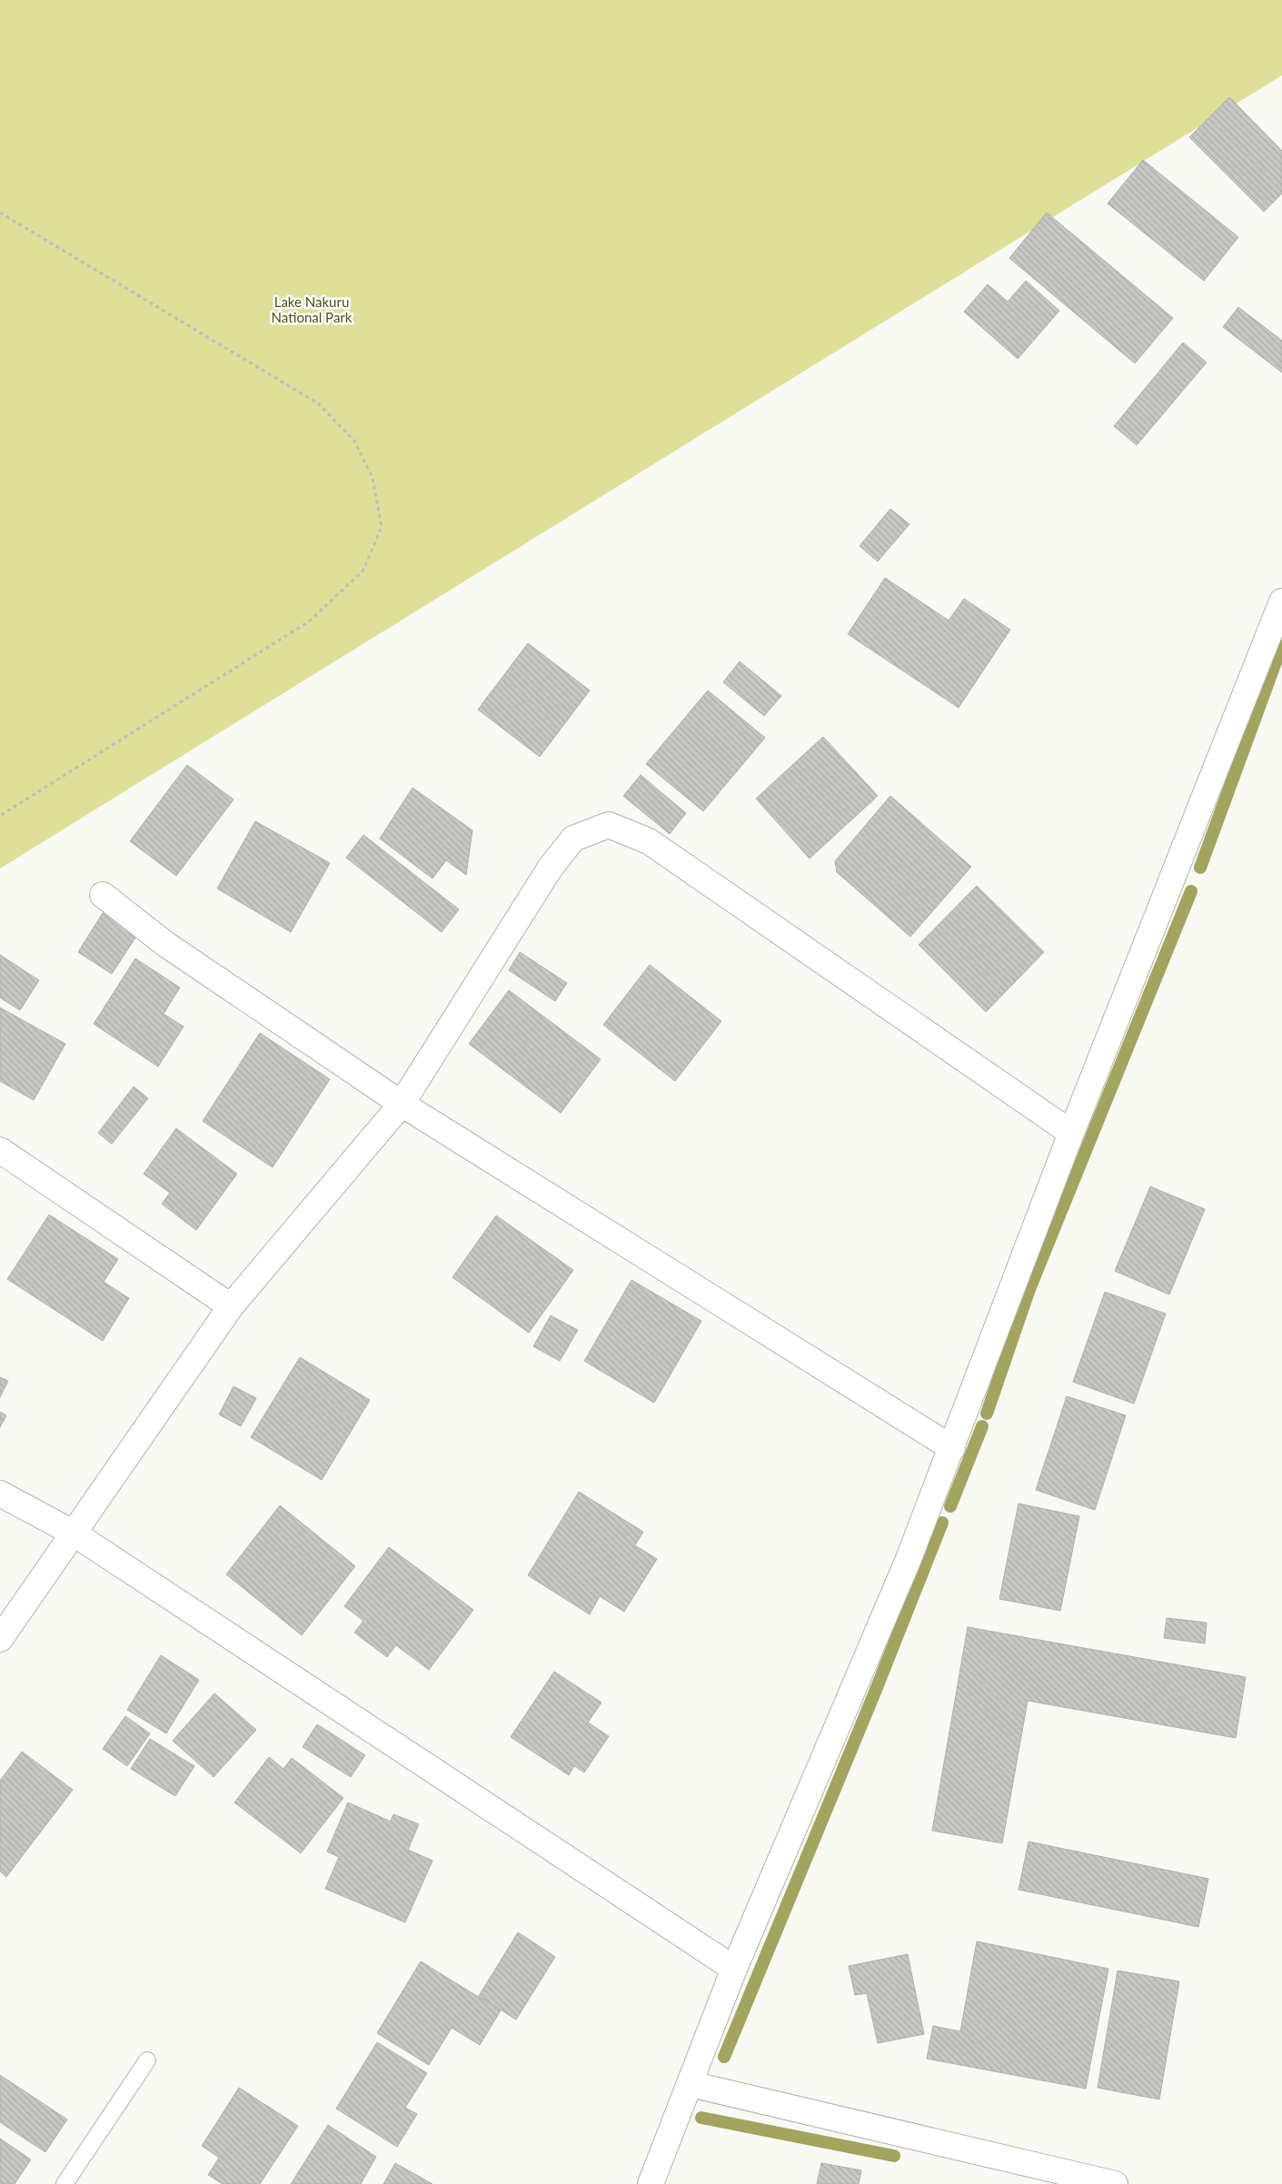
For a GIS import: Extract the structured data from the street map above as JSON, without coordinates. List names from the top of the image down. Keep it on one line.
{"parks":["Lake Nakuru National Park"]}
